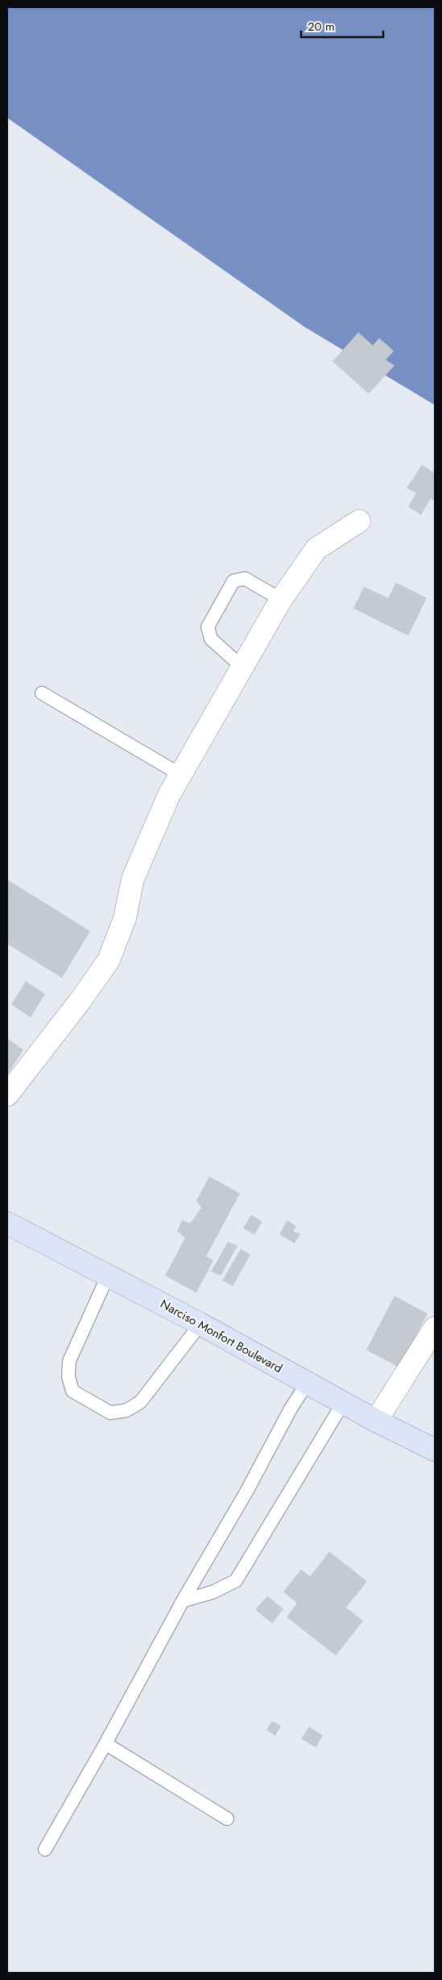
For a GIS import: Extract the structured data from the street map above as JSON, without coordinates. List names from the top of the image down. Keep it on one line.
{"streets":{"main road":["Narciso Monfort Boulevard"]},"scale_bar":"20 m"}
